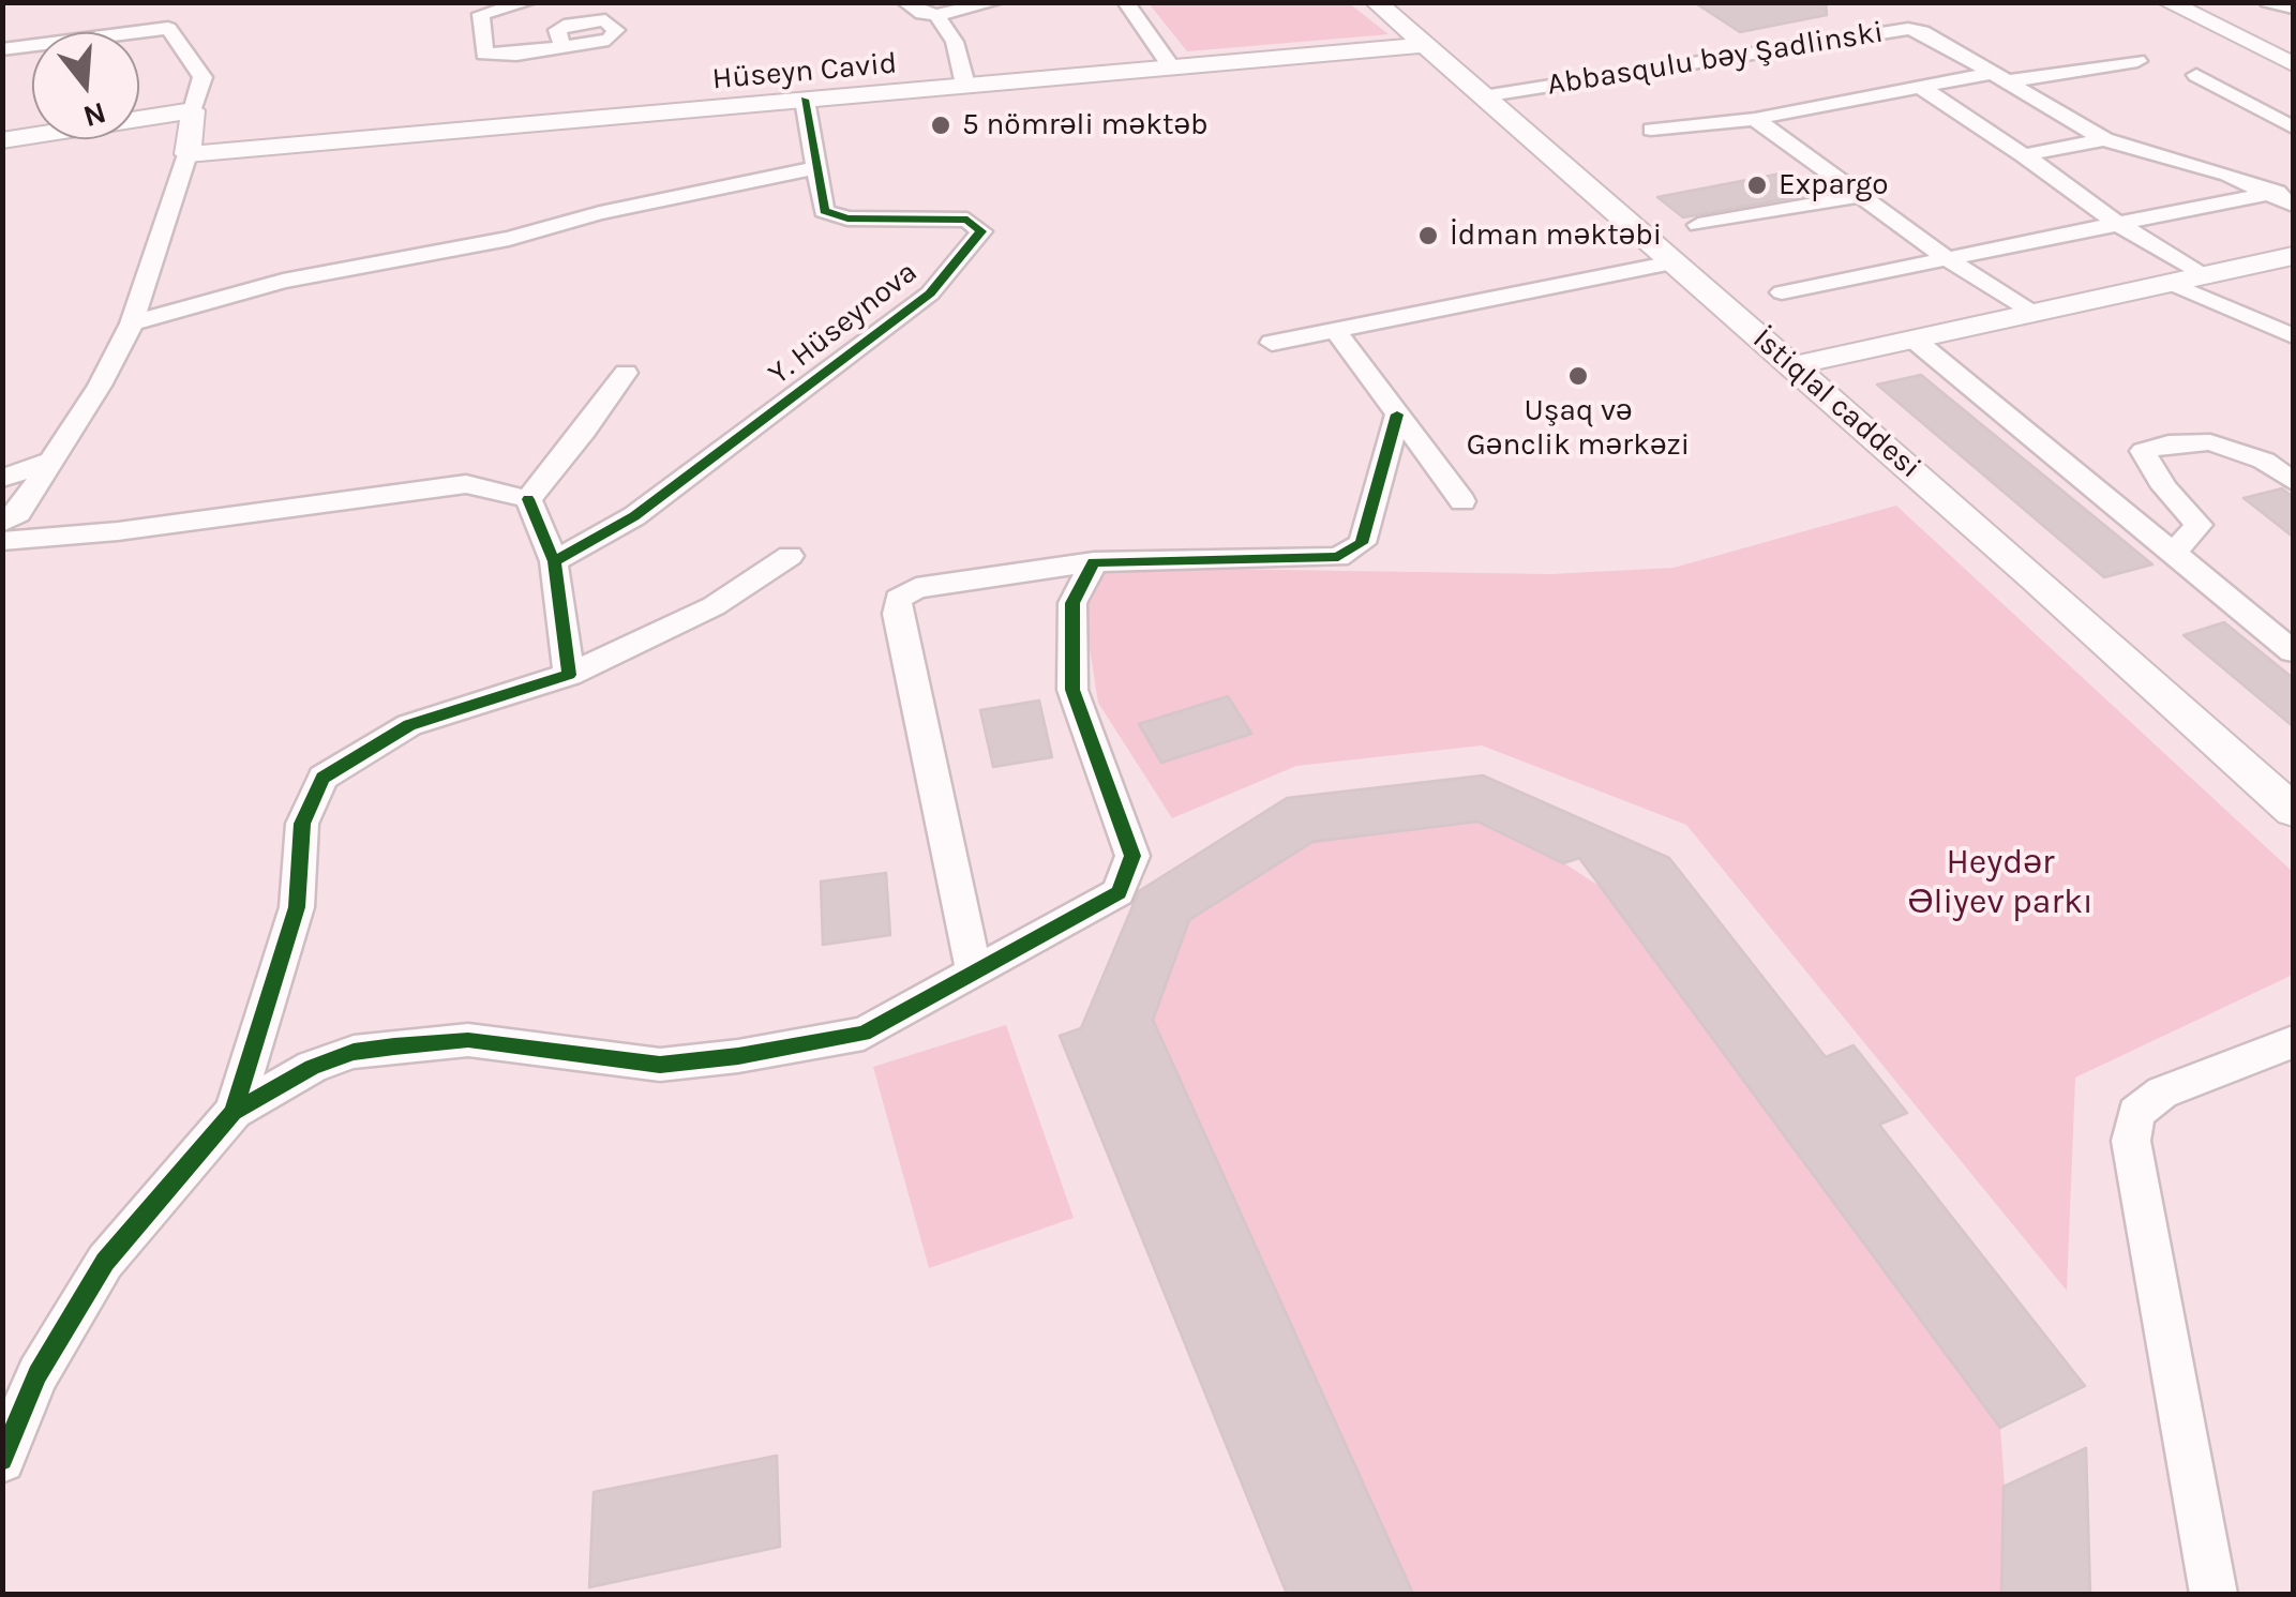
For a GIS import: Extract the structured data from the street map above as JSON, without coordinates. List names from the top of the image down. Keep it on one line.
{"streets":{"main road":["Hüseyn Cavid","İstiqlal caddesi"],"street":["Abbasqulu bəy Şadlinski","Y. Hüseynova"]},"crossings":[["Abbasqulu bəy Şadlinski","İstiqlal caddesi"],["Hüseyn Cavid","Y. Hüseynova"],["Hüseyn Cavid","İstiqlal caddesi"]],"parks":["Heydər Əliyev parkı"],"places":["5 nömrəli məktəb","Expargo","İdman məktəbi","Uşaq və Gənclik mərkəzi"],"north":"bottom"}
